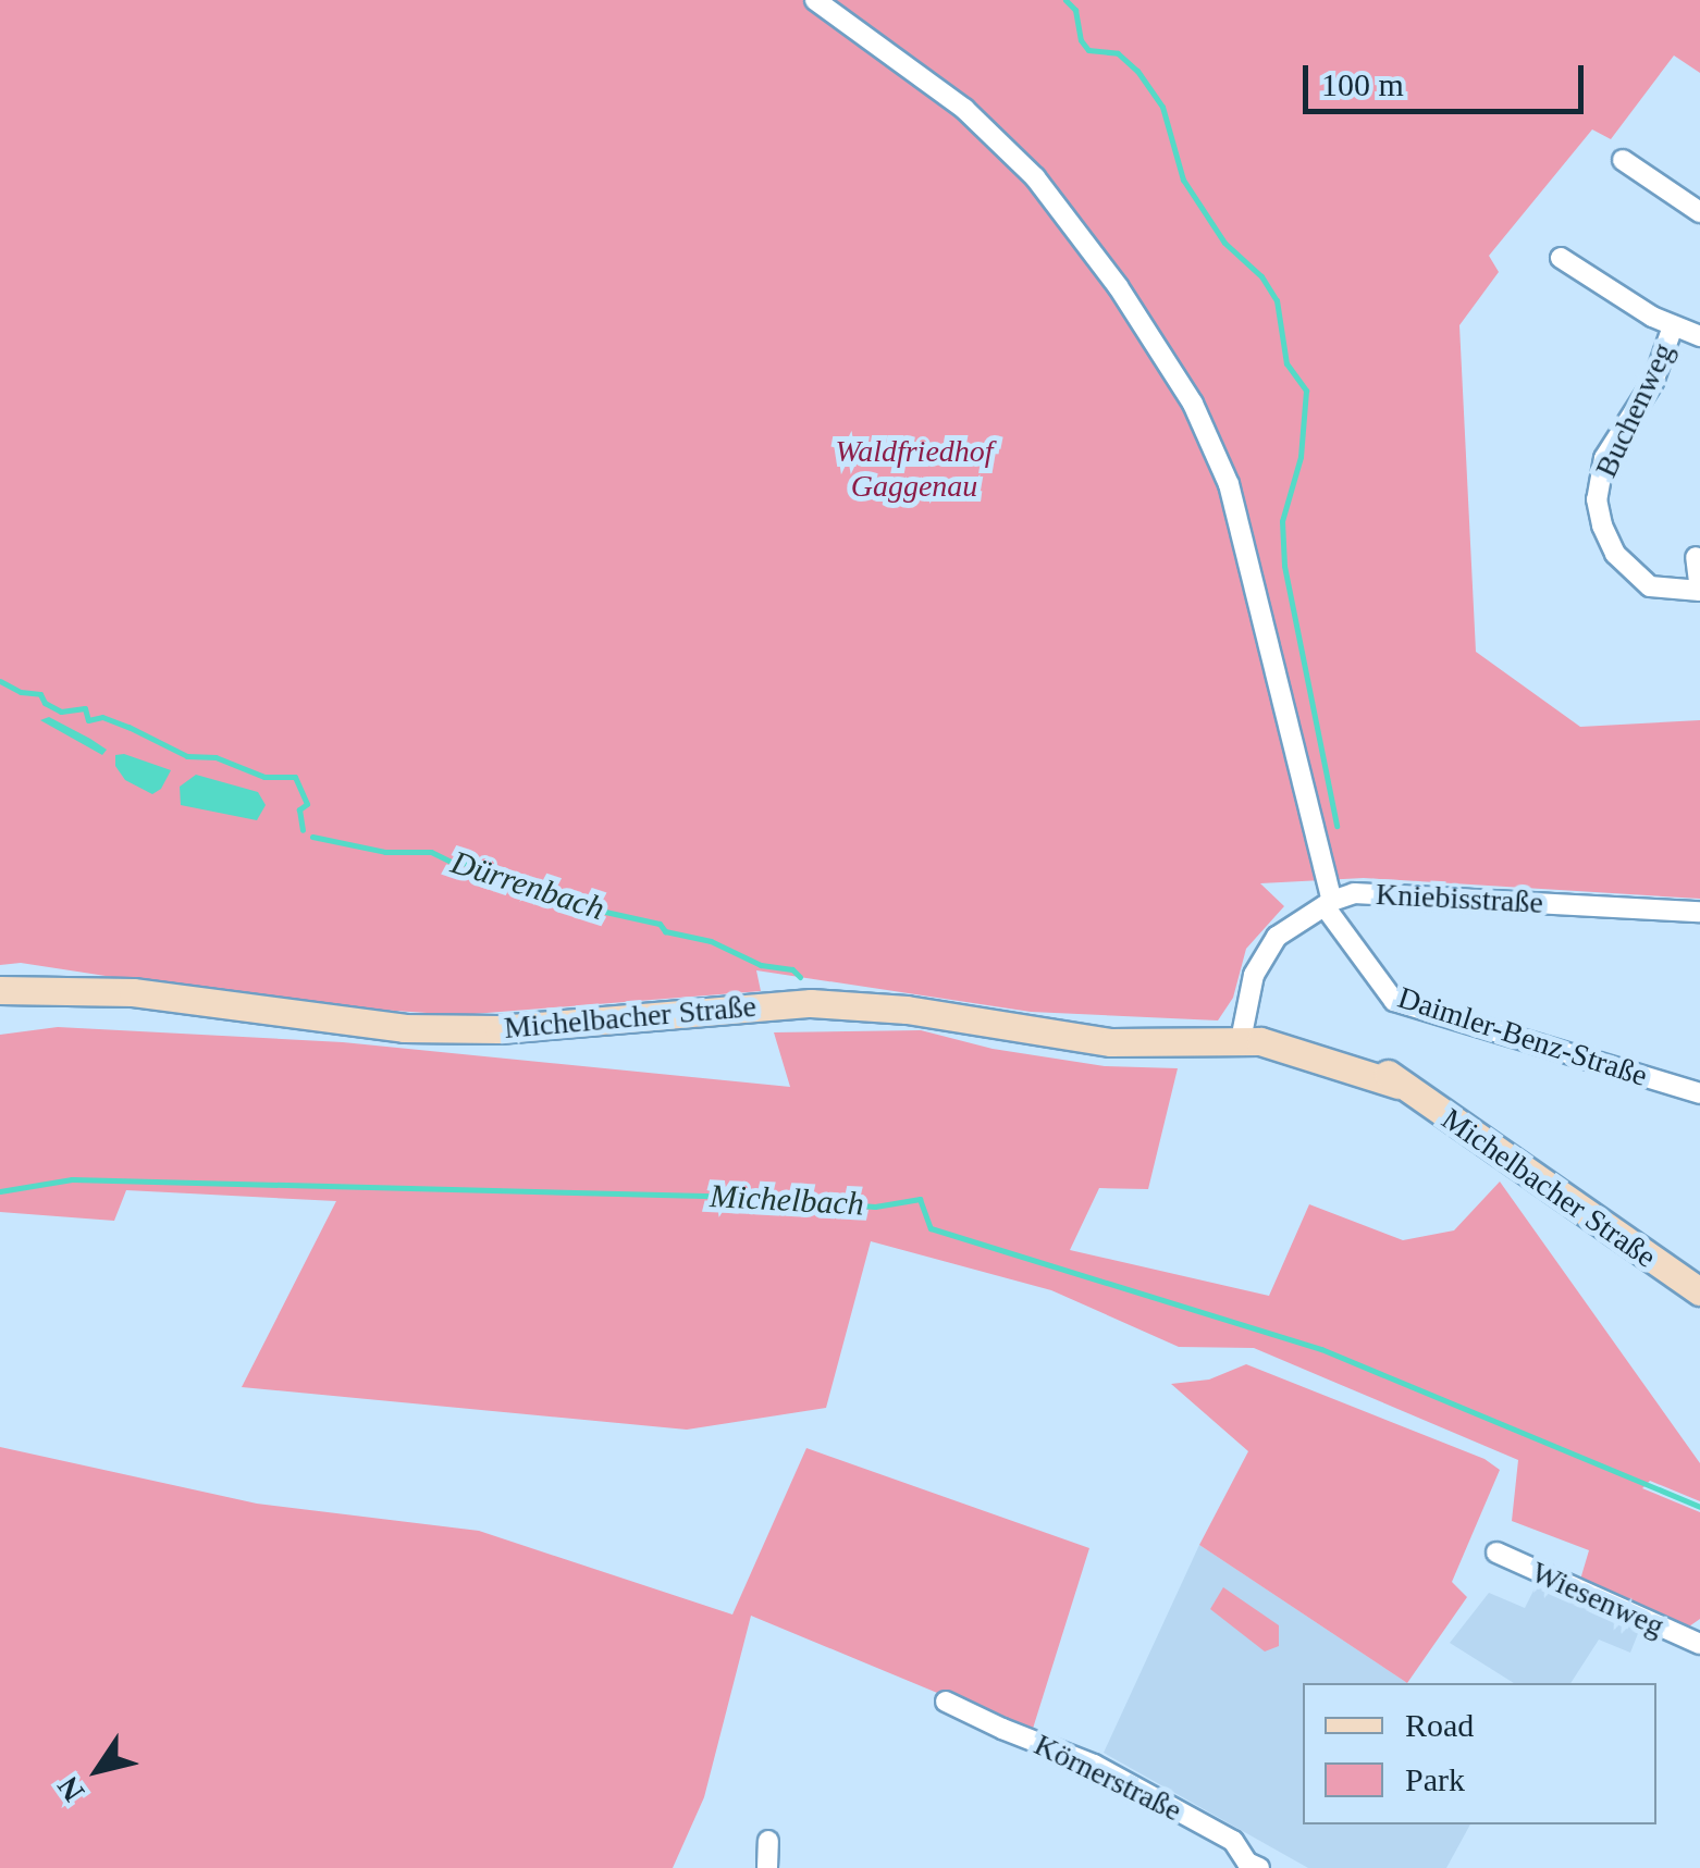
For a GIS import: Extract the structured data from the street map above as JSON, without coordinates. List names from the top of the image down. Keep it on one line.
{"streets":{"main road":["Michelbacher Straße"],"street":["Buchenweg","Kniebisstraße","Daimler-Benz-Straße","Wiesenweg","Körnerstraße"]},"crossings":[["Kniebisstraße","Michelbacher Straße"],["Kniebisstraße","Daimler-Benz-Straße"]],"water":["Dürrenbach","Michelbach"],"parks":["Waldfriedhof Gaggenau"],"legend":["Road","Park"],"scale_bar":"100 m","north":"bottom left"}
